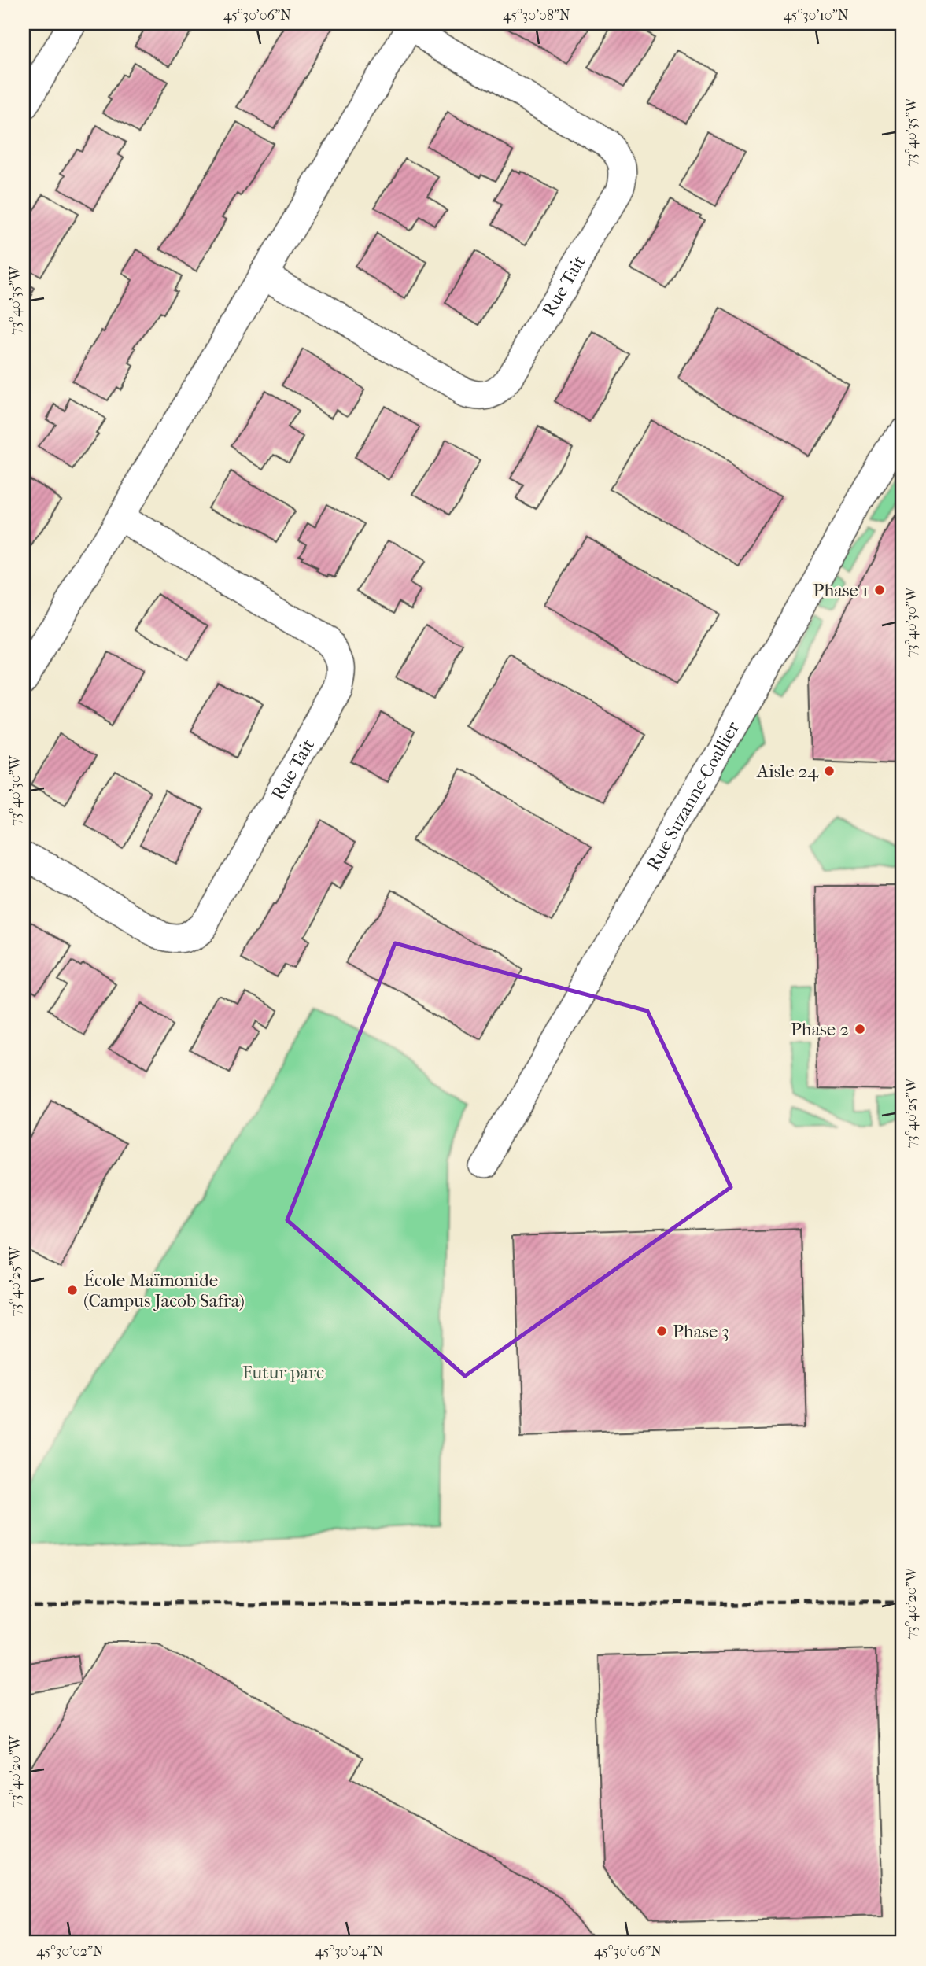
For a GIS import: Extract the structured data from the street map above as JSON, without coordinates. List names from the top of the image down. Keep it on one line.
{"streets":{"street":["Rue Tait","Rue Suzanne-Coallier"]},"parks":["Futur parc"],"places":["Phase 1","Aisle 24","Phase 2","École Maïmonide (Campus Jacob Safra)","Phase 3"],"coordinates":["45°30'06\"N","45°30'08\"N","45°30'10\"N","73°40'35\"W","73°40'30\"W","73°40'25\"W","73°40'20\"W","45°30'02\"N","45°30'04\"N"]}
